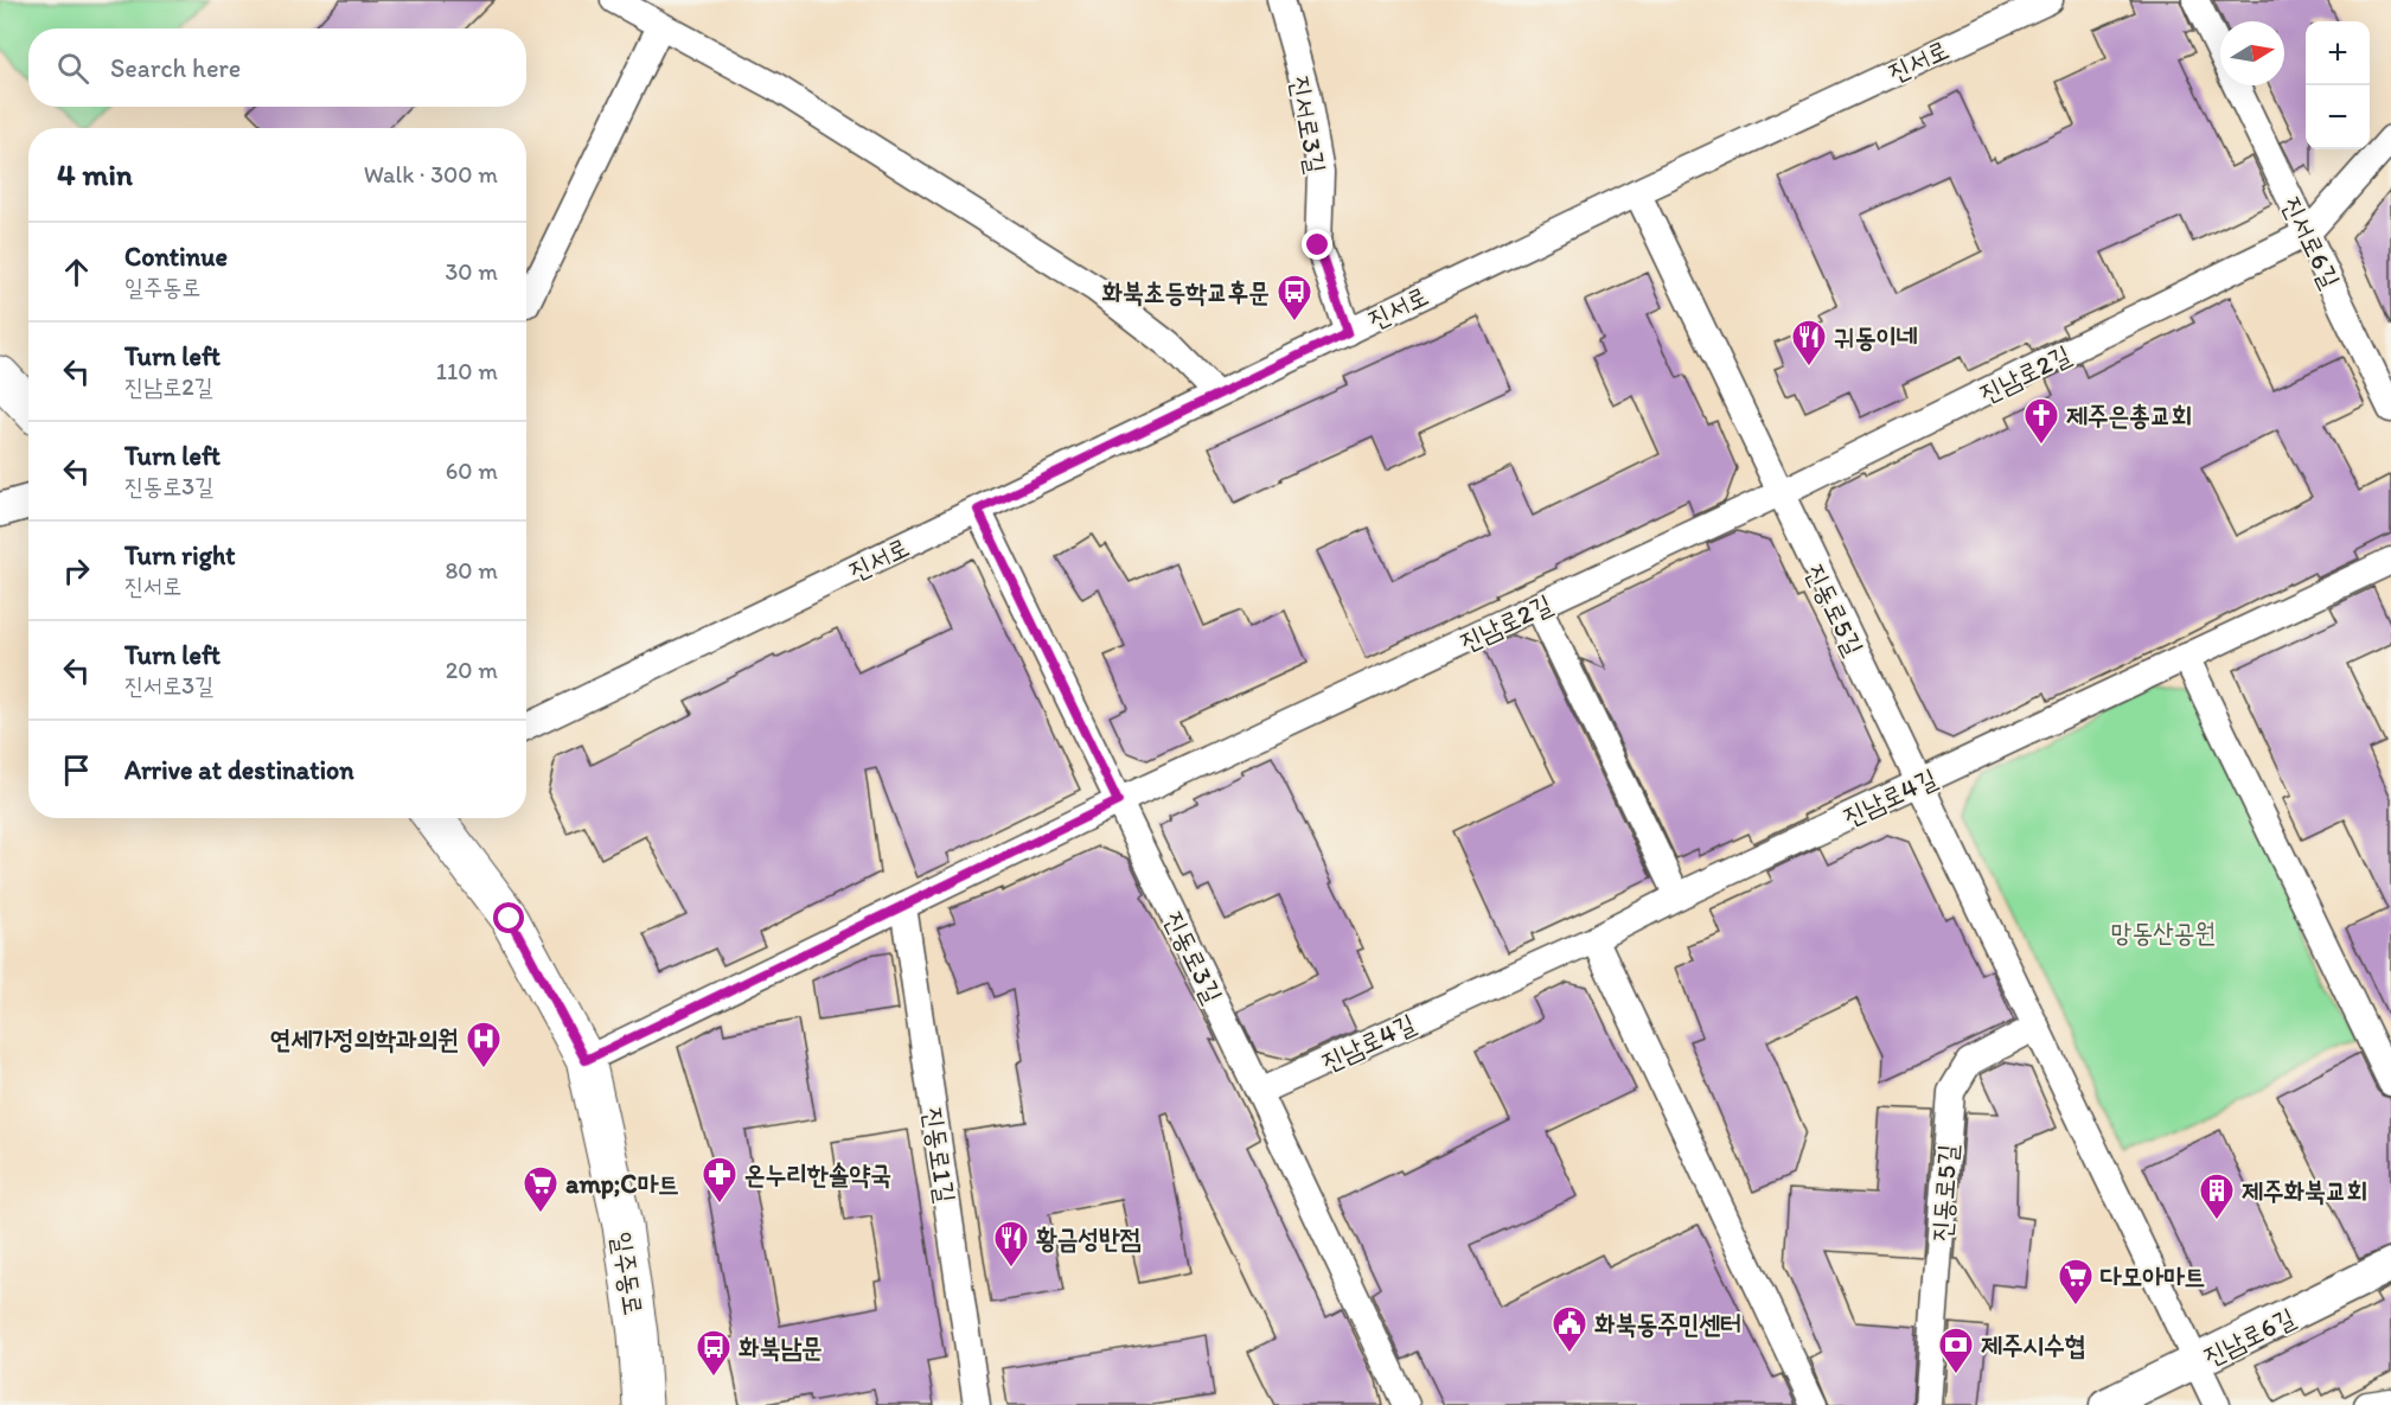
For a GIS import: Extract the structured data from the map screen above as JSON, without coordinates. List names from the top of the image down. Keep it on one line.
{"streets":{"main road":["일주동로"],"street":["진서로","진서로3길","진서로6길","진남로2길","진동로5길","진남로4길","진동로3길","진동로1길","진남로6길"]},"crossings":[["진서로","진서로3길"],["진서로","진동로5길"],["진서로","진동로3길"],["진서로6길","진남로2길"],["진남로2길","진동로5길"],["진남로2길","진동로3길"],["진남로2길","진동로1길"],["진남로2길","일주동로"],["진동로5길","진남로4길"],["진동로5길","진남로6길"],["진남로4길","진동로3길"]],"parks":["망동산공원"],"places":{"bus stop":["화북초등학교후문","화북남문"],"restaurant":["귀동이네","황금성반점"],"church":["제주은총교회"],"hospital":["연세가정의학과의원"],"pharmacy":["온누리한솔약국"],"supermarket":["amp;C마트","다모아마트"],"building":["제주화북교회"],"public building":["화북동주민센터"],"bank":["제주시수협"]},"north":"right","page":{"map_buttons":["+","−"],"search":"Search here","heading":["4 min","Walk · 300 m"],"list":[["Continue","일주동로","30 m"],["Turn left","진남로2길","110 m"],["Turn left","진동로3길","60 m"],["Turn right","진서로","80 m"],["Turn left","진서로3길","20 m"],"Arrive at destination"]}}
